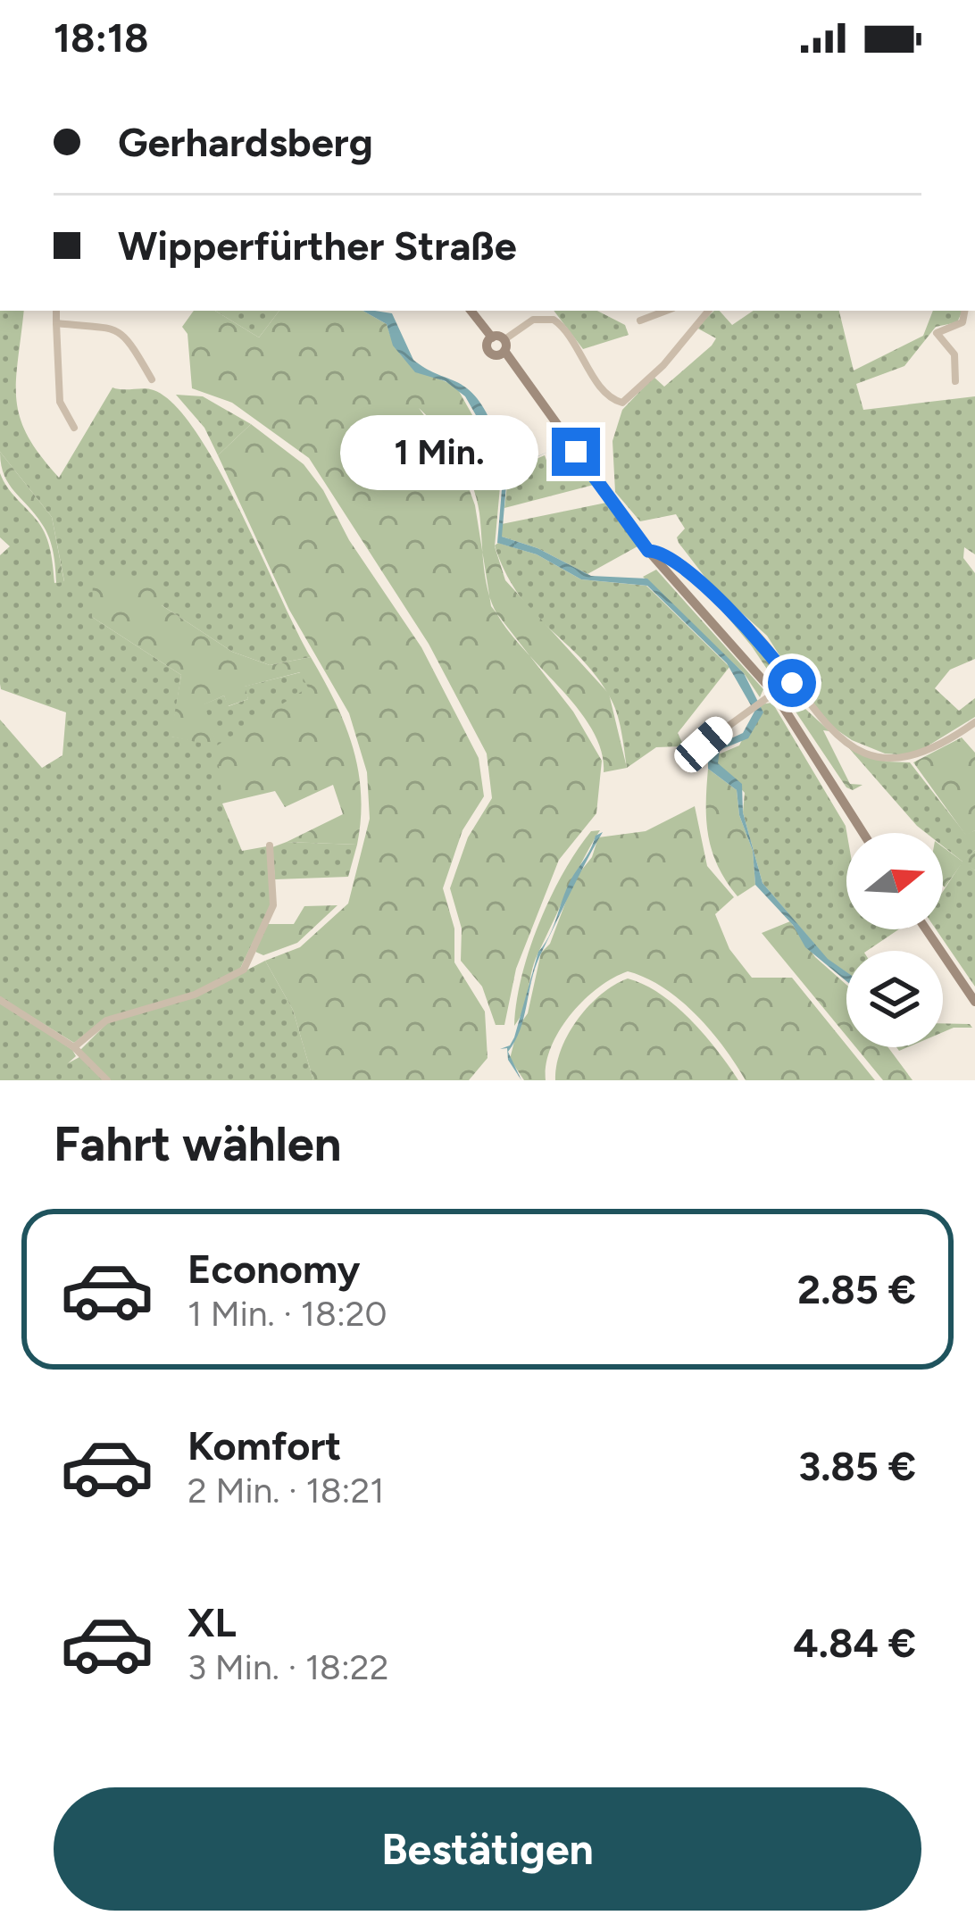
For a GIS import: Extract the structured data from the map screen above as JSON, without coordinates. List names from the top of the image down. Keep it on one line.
{"north":"right","page":{"status":"18:18","banner":["Gerhardsberg","Wipperfürther Straße"],"bubble":"1 Min.","heading":"Fahrt wählen","list":[{"name":"Economy","note":"1 Min. · 18:20","value":"2.85 €"},{"name":"Komfort","note":"2 Min. · 18:21","value":"3.85 €"},{"name":"XL","note":"3 Min. · 18:22","value":"4.84 €"}],"buttons":"Bestätigen"}}
